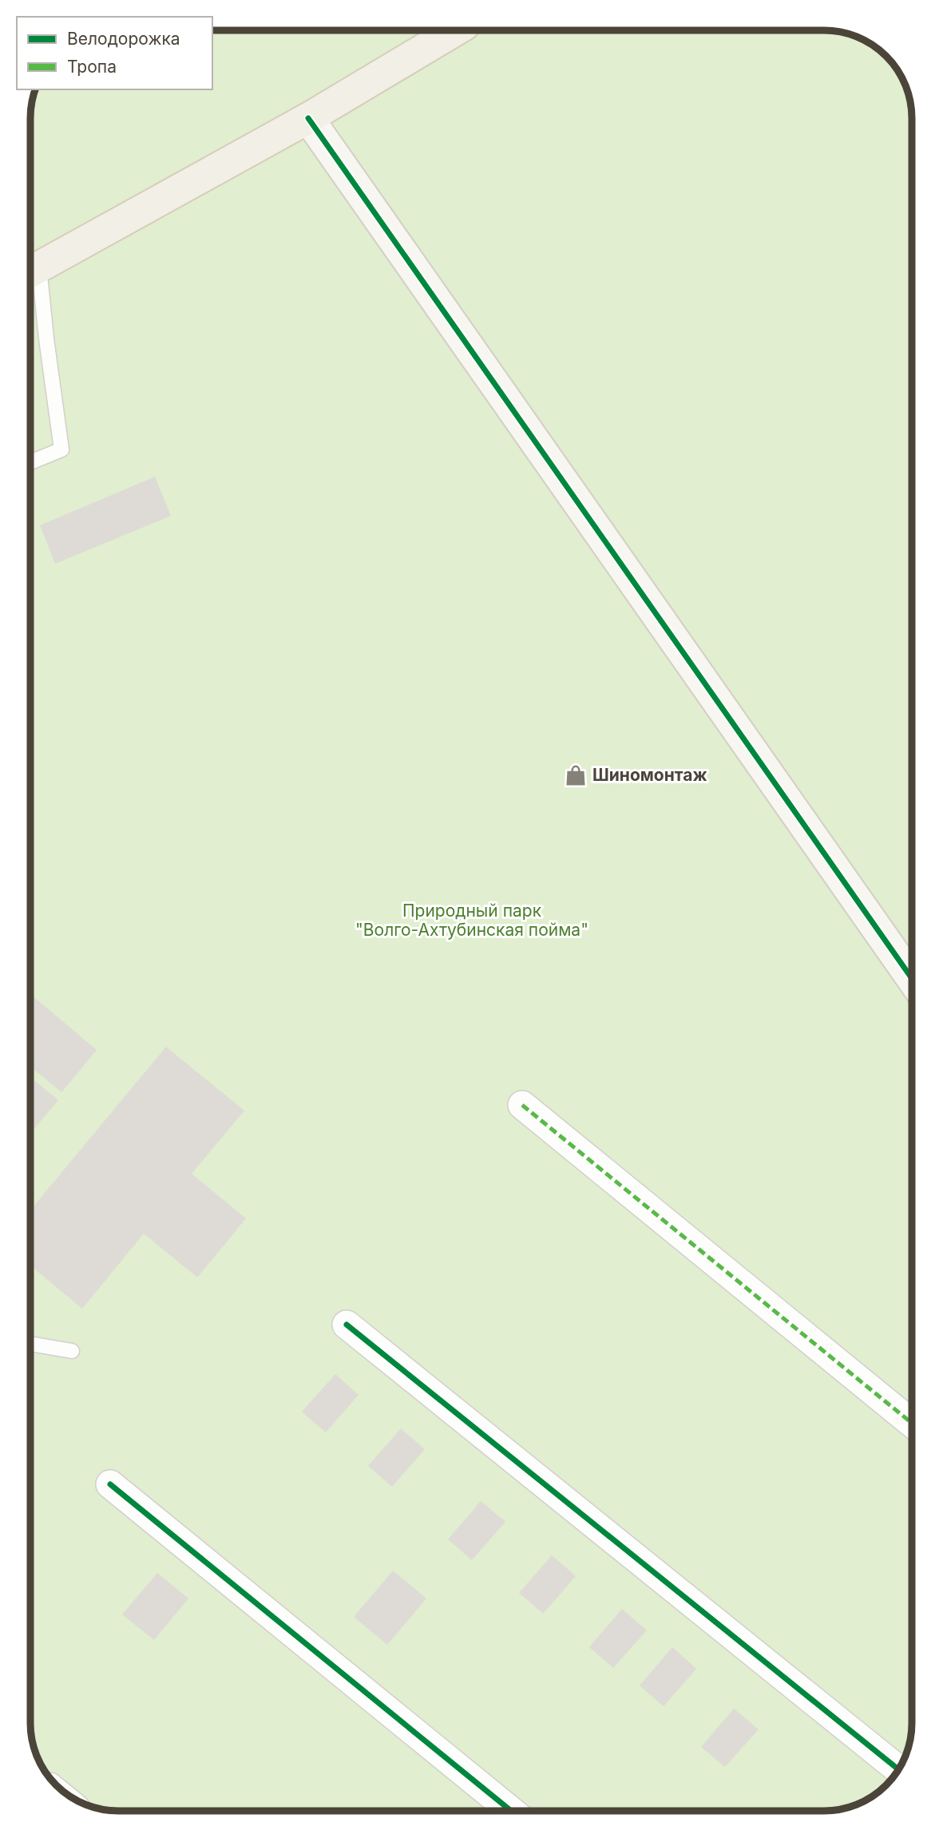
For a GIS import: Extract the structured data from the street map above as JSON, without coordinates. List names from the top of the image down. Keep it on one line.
{"parks":["Природный парк \"Волго-Ахтубинская пойма\""],"places":{"shop":["Шиномонтаж"]},"legend":["Велодорожка","Тропа"]}
